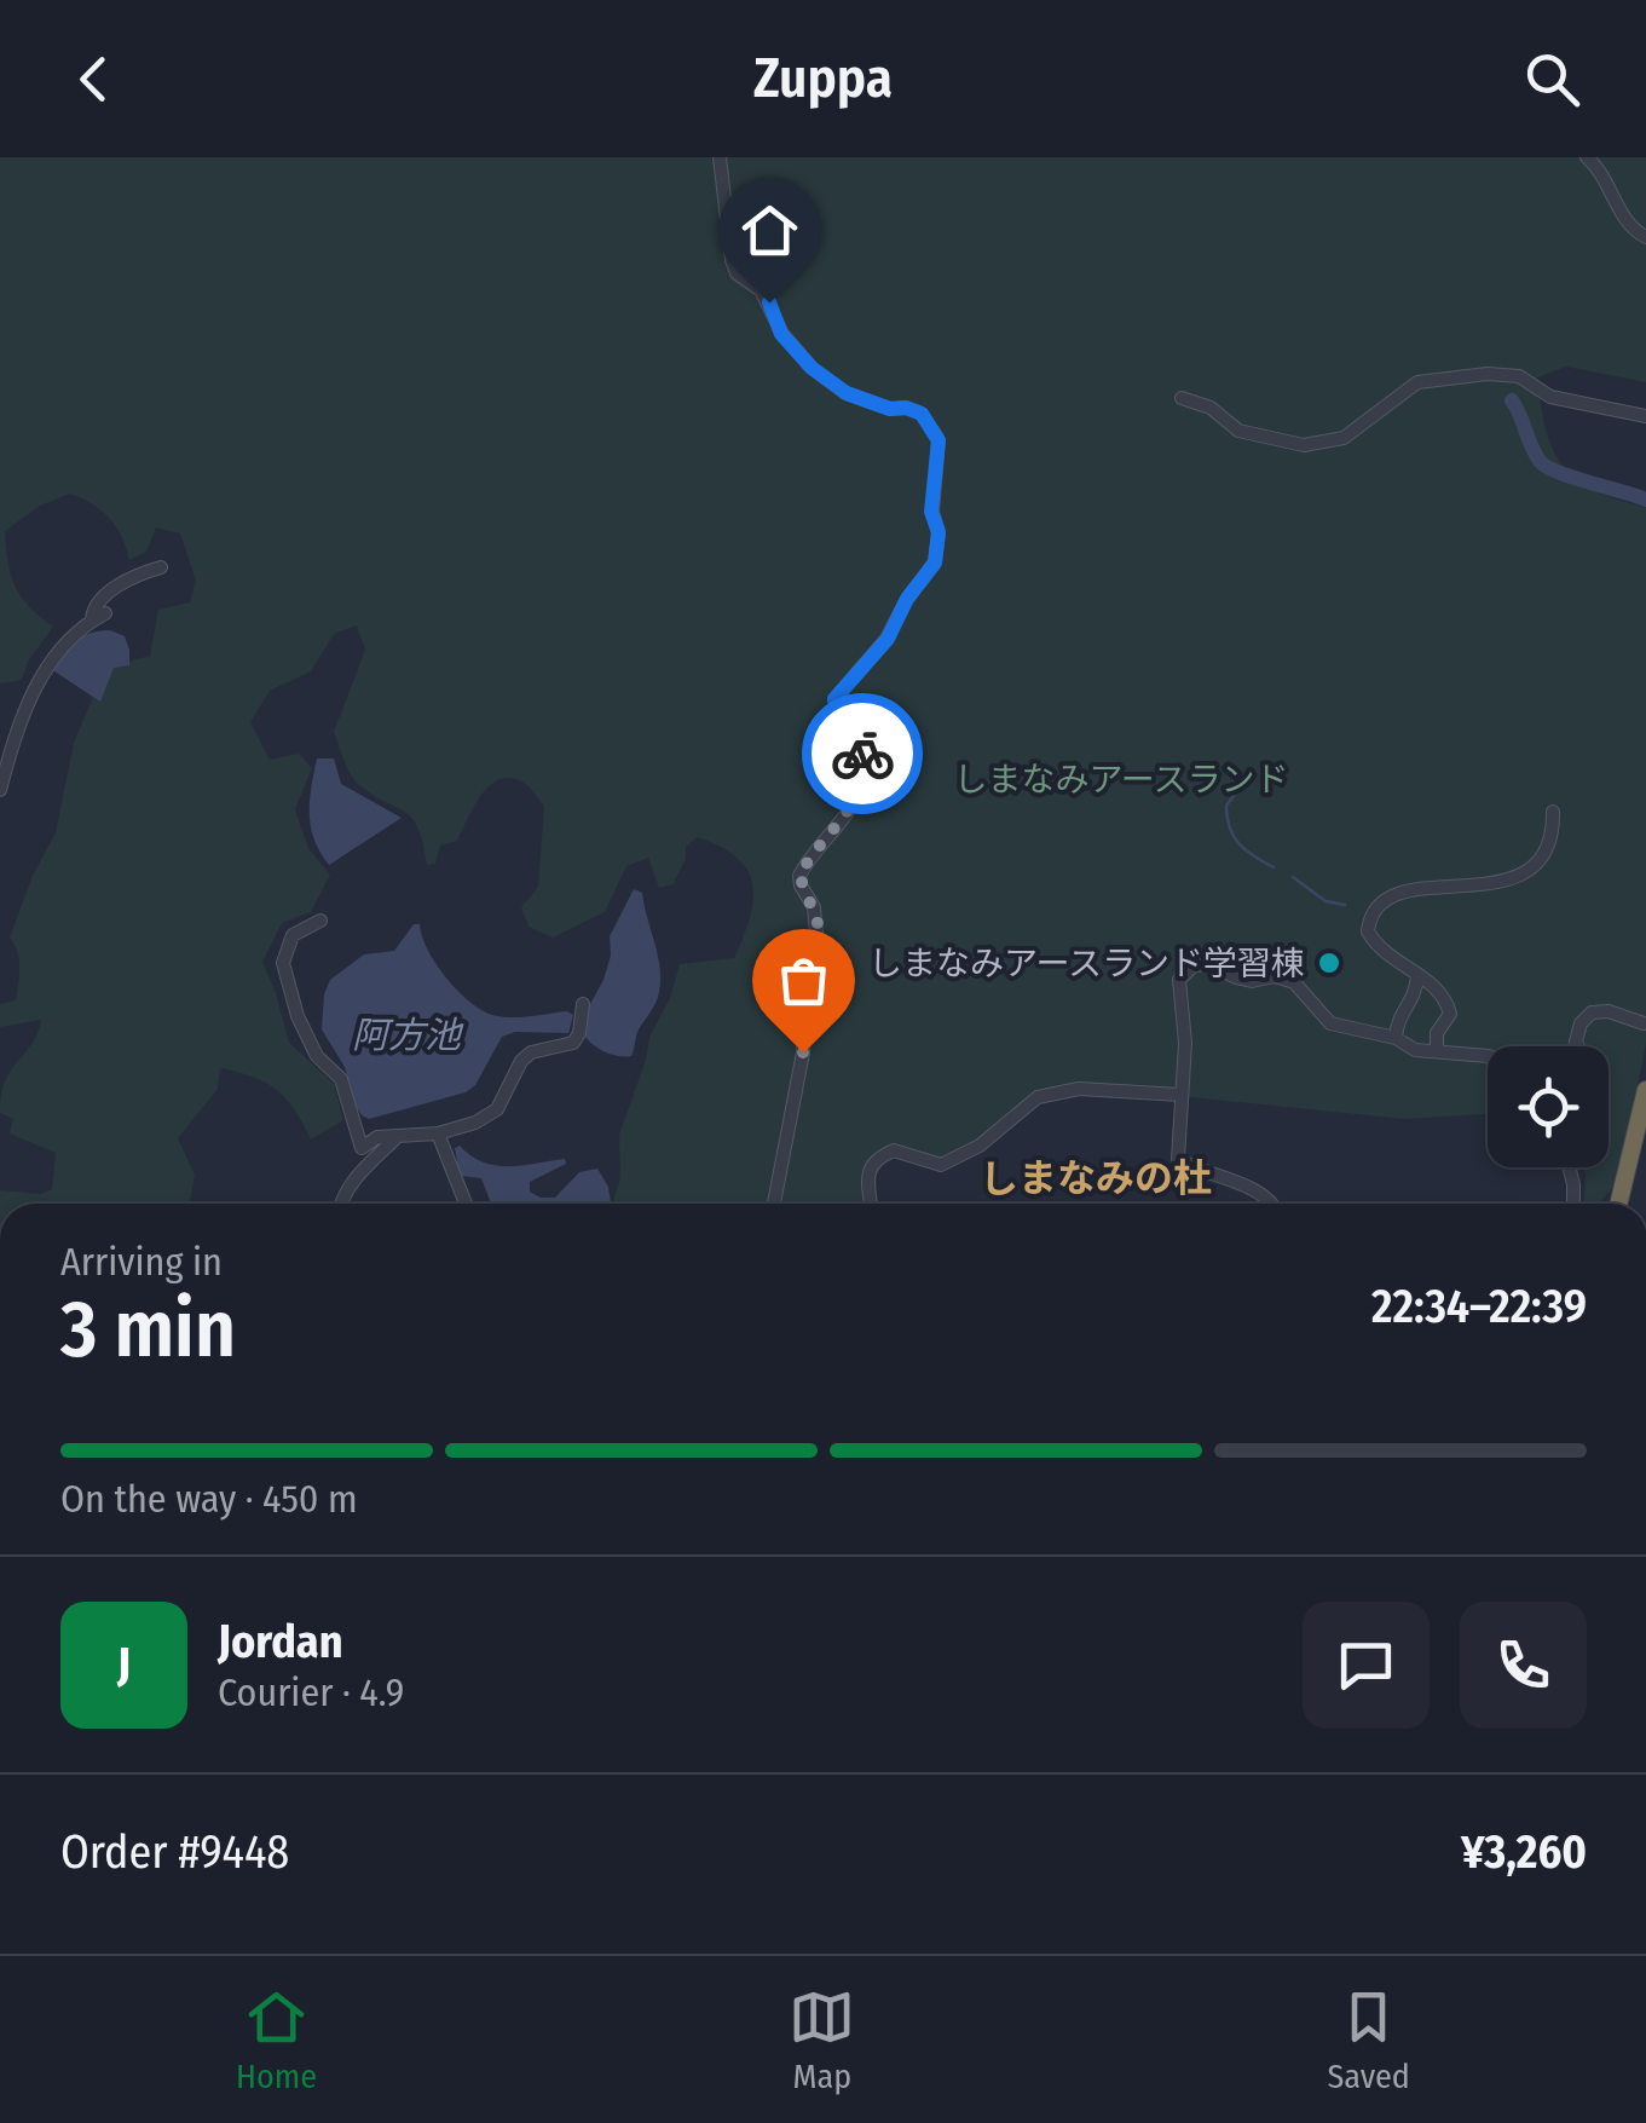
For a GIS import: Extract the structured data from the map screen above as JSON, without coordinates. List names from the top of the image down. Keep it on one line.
{"districts":["しまなみの杜"],"water":["阿方池"],"parks":["しまなみアースランド"],"places":["しまなみアースランド学習棟"],"page":{"header":"Zuppa","heading":["3 min","Arriving in","22:34–22:39"],"panel":["Jordan","Courier · 4.9","Order #9448","¥3,260"],"bar":"On the way · 450 m","round":"J","tabs":["Home","Map","Saved"]}}
